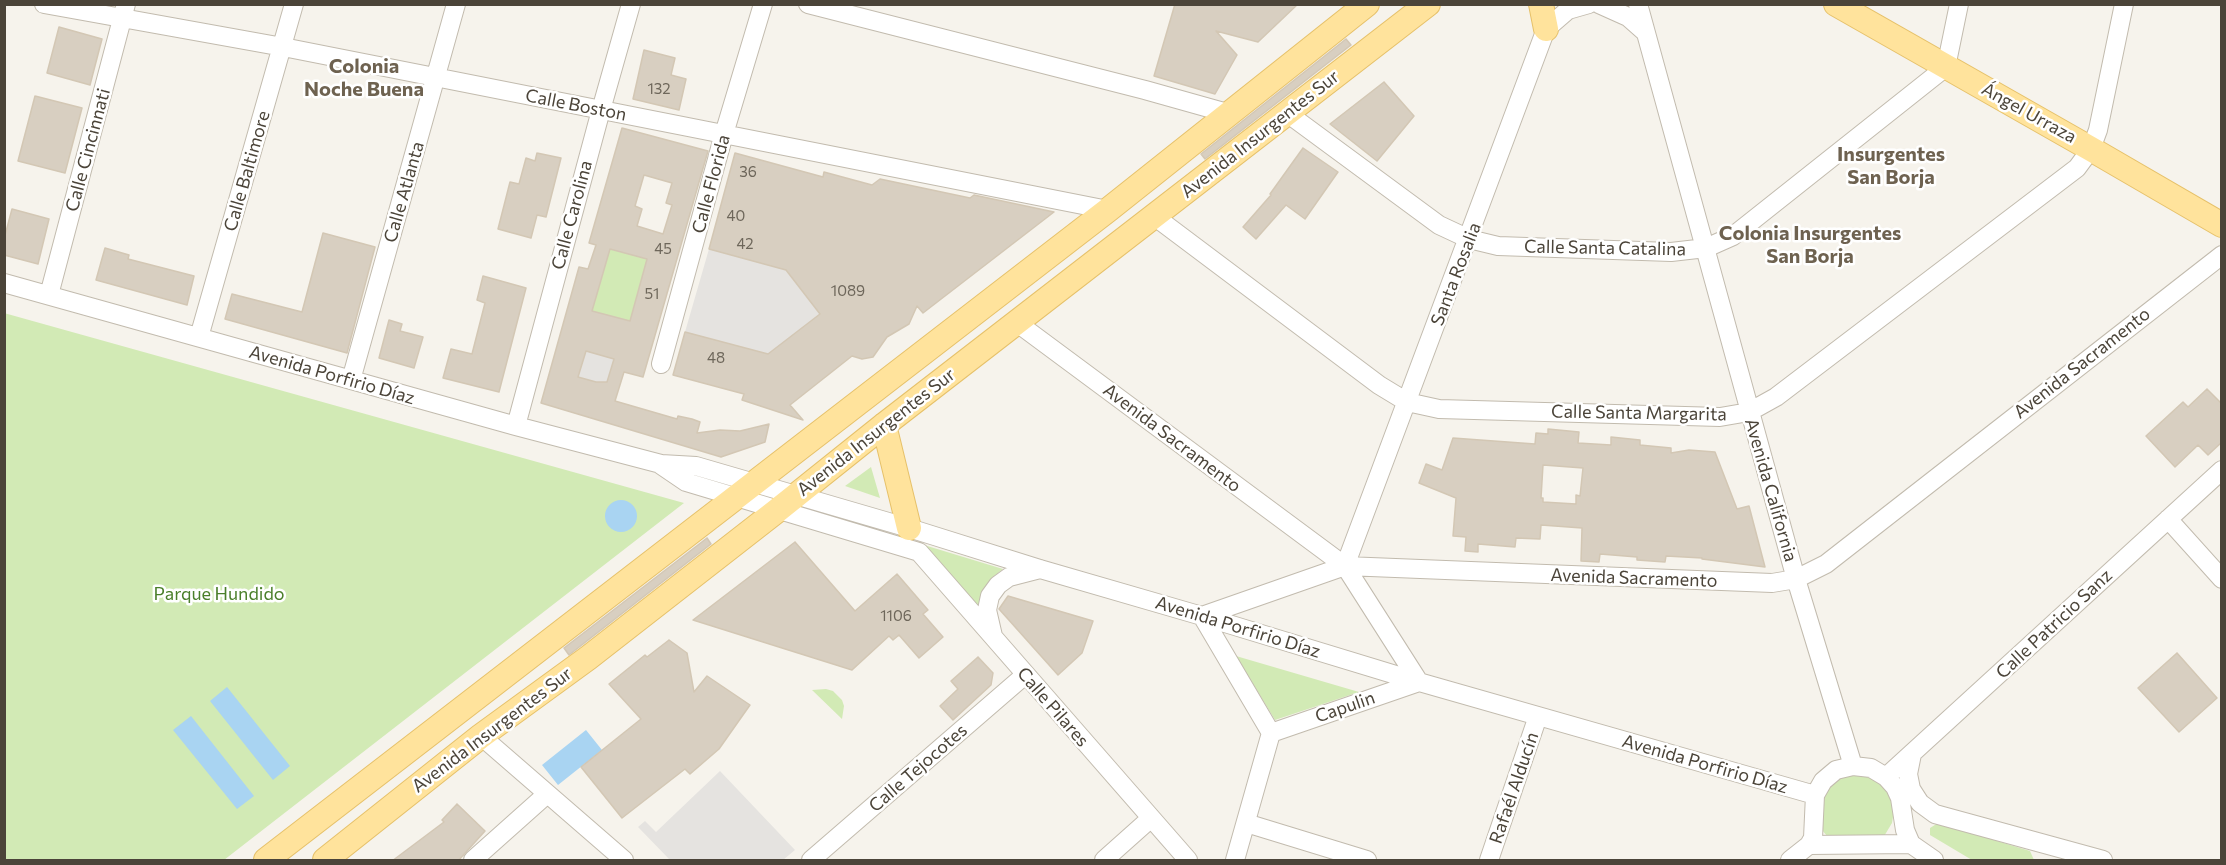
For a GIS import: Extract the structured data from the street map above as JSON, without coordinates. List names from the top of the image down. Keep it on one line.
{"streets":{"main road":["Ángel Urraza","Avenida Insurgentes Sur"],"street":["Calle Boston","Calle Cincinnati","Calle Baltimore","Calle Florida","Calle Atlanta","Calle Carolina","Calle Santa Catalina","Santa Rosalia","Avenida Sacramento","Avenida Porfirio Díaz","Calle Santa Margarita","Avenida California","Calle Patricio Sanz","Calle Pilares","Capulin","Calle Tejocotes","Rafaél Alducín"]},"crossings":[["Calle Boston","Avenida Insurgentes Sur"],["Calle Boston","Calle Cincinnati"],["Calle Boston","Calle Baltimore"],["Calle Boston","Calle Florida"],["Calle Boston","Calle Atlanta"],["Calle Boston","Calle Carolina"],["Ángel Urraza","Calle Santa Catalina"],["Ángel Urraza","Calle Santa Margarita"],["Avenida Insurgentes Sur","Calle Santa Catalina"],["Avenida Insurgentes Sur","Avenida Sacramento"],["Avenida Insurgentes Sur","Avenida Porfirio Díaz"],["Avenida Insurgentes Sur","Calle Santa Margarita"],["Calle Cincinnati","Avenida Porfirio Díaz"],["Calle Baltimore","Avenida Porfirio Díaz"],["Calle Atlanta","Avenida Porfirio Díaz"],["Calle Carolina","Avenida Porfirio Díaz"],["Calle Santa Catalina","Santa Rosalia"],["Calle Santa Catalina","Avenida California"],["Santa Rosalia","Avenida Sacramento"],["Santa Rosalia","Calle Santa Margarita"],["Avenida Sacramento","Avenida California"],["Avenida Porfirio Díaz","Calle Pilares"],["Avenida Porfirio Díaz","Capulin"],["Avenida Porfirio Díaz","Rafaél Alducín"],["Calle Santa Margarita","Avenida California"],["Calle Pilares","Calle Tejocotes"]],"districts":["Colonia Noche Buena","Insurgentes San Borja","Colonia Insurgentes San Borja"],"parks":["Parque Hundido"],"house_numbers":["132","36","40","42","45","1089","51","48","1106"]}
